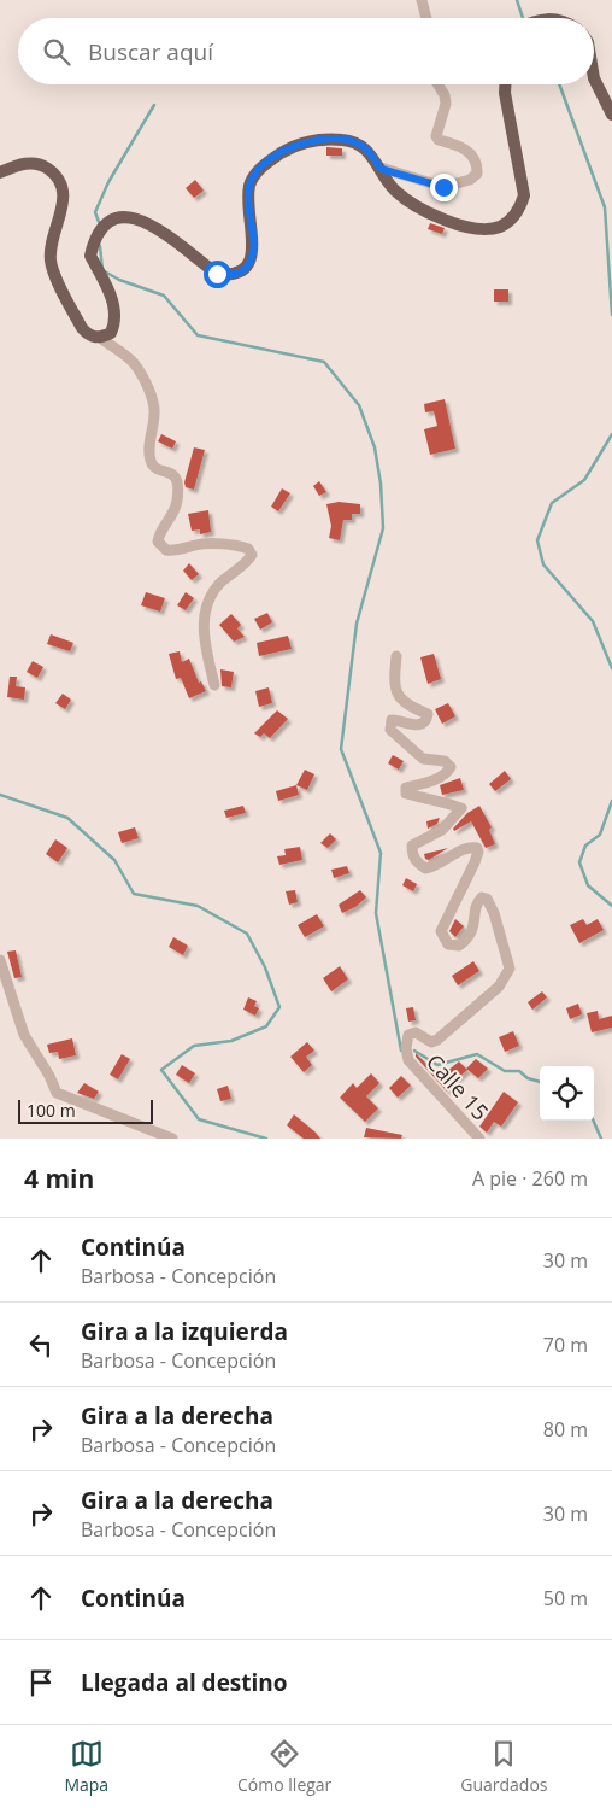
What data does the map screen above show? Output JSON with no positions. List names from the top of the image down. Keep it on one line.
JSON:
{"streets":{"street":["Calle 15"]},"scale_bar":"100 m","page":{"search":"Buscar aquí","scale":"100 m","heading":["4 min","A pie · 260 m"],"list":[["Continúa","Barbosa - Concepción","30 m"],["Gira a la izquierda","Barbosa - Concepción","70 m"],["Gira a la derecha","Barbosa - Concepción","80 m"],["Gira a la derecha","Barbosa - Concepción","30 m"],["Continúa","50 m"],"Llegada al destino"],"nav":["Mapa","Cómo llegar","Guardados"]}}
